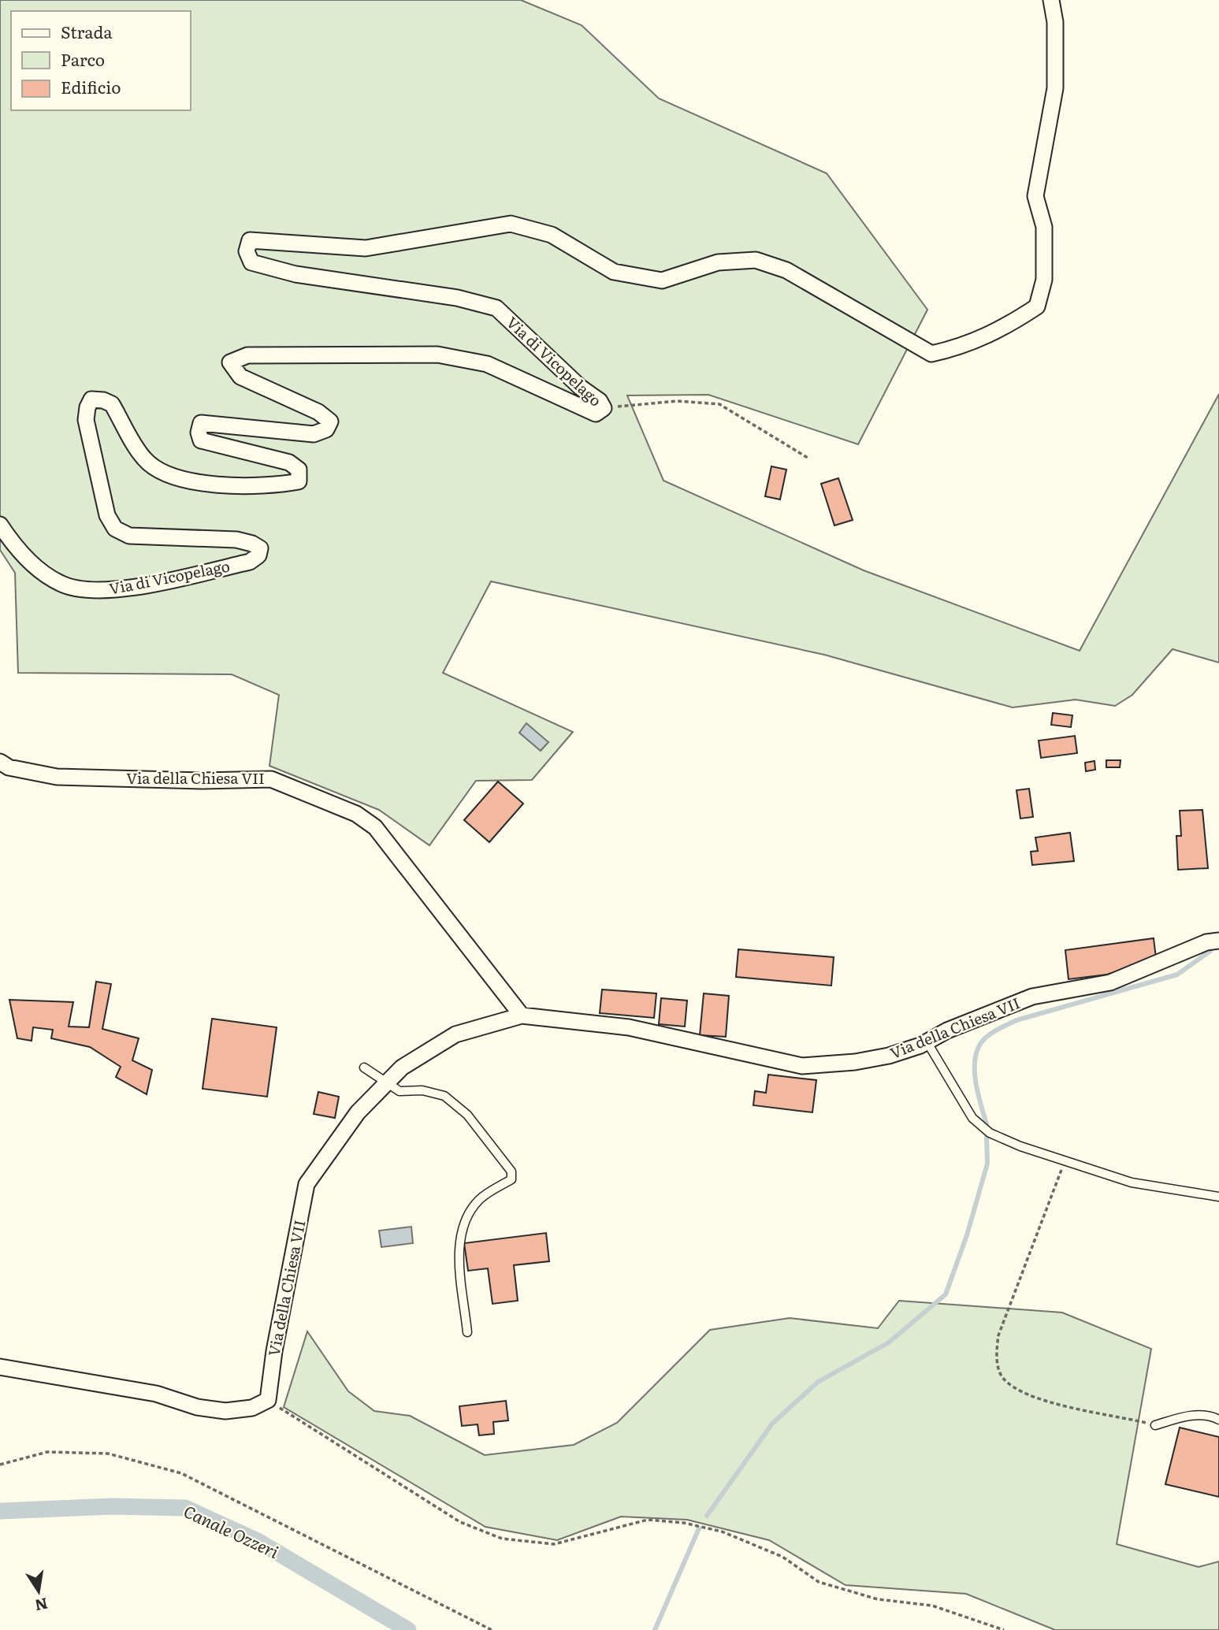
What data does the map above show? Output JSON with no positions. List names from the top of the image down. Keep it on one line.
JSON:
{"streets":{"street":["Via di Vicopelago","Via della Chiesa VII"]},"water":["Canale Ozzeri"],"legend":["Strada","Parco","Edificio"],"north":"bottom"}
